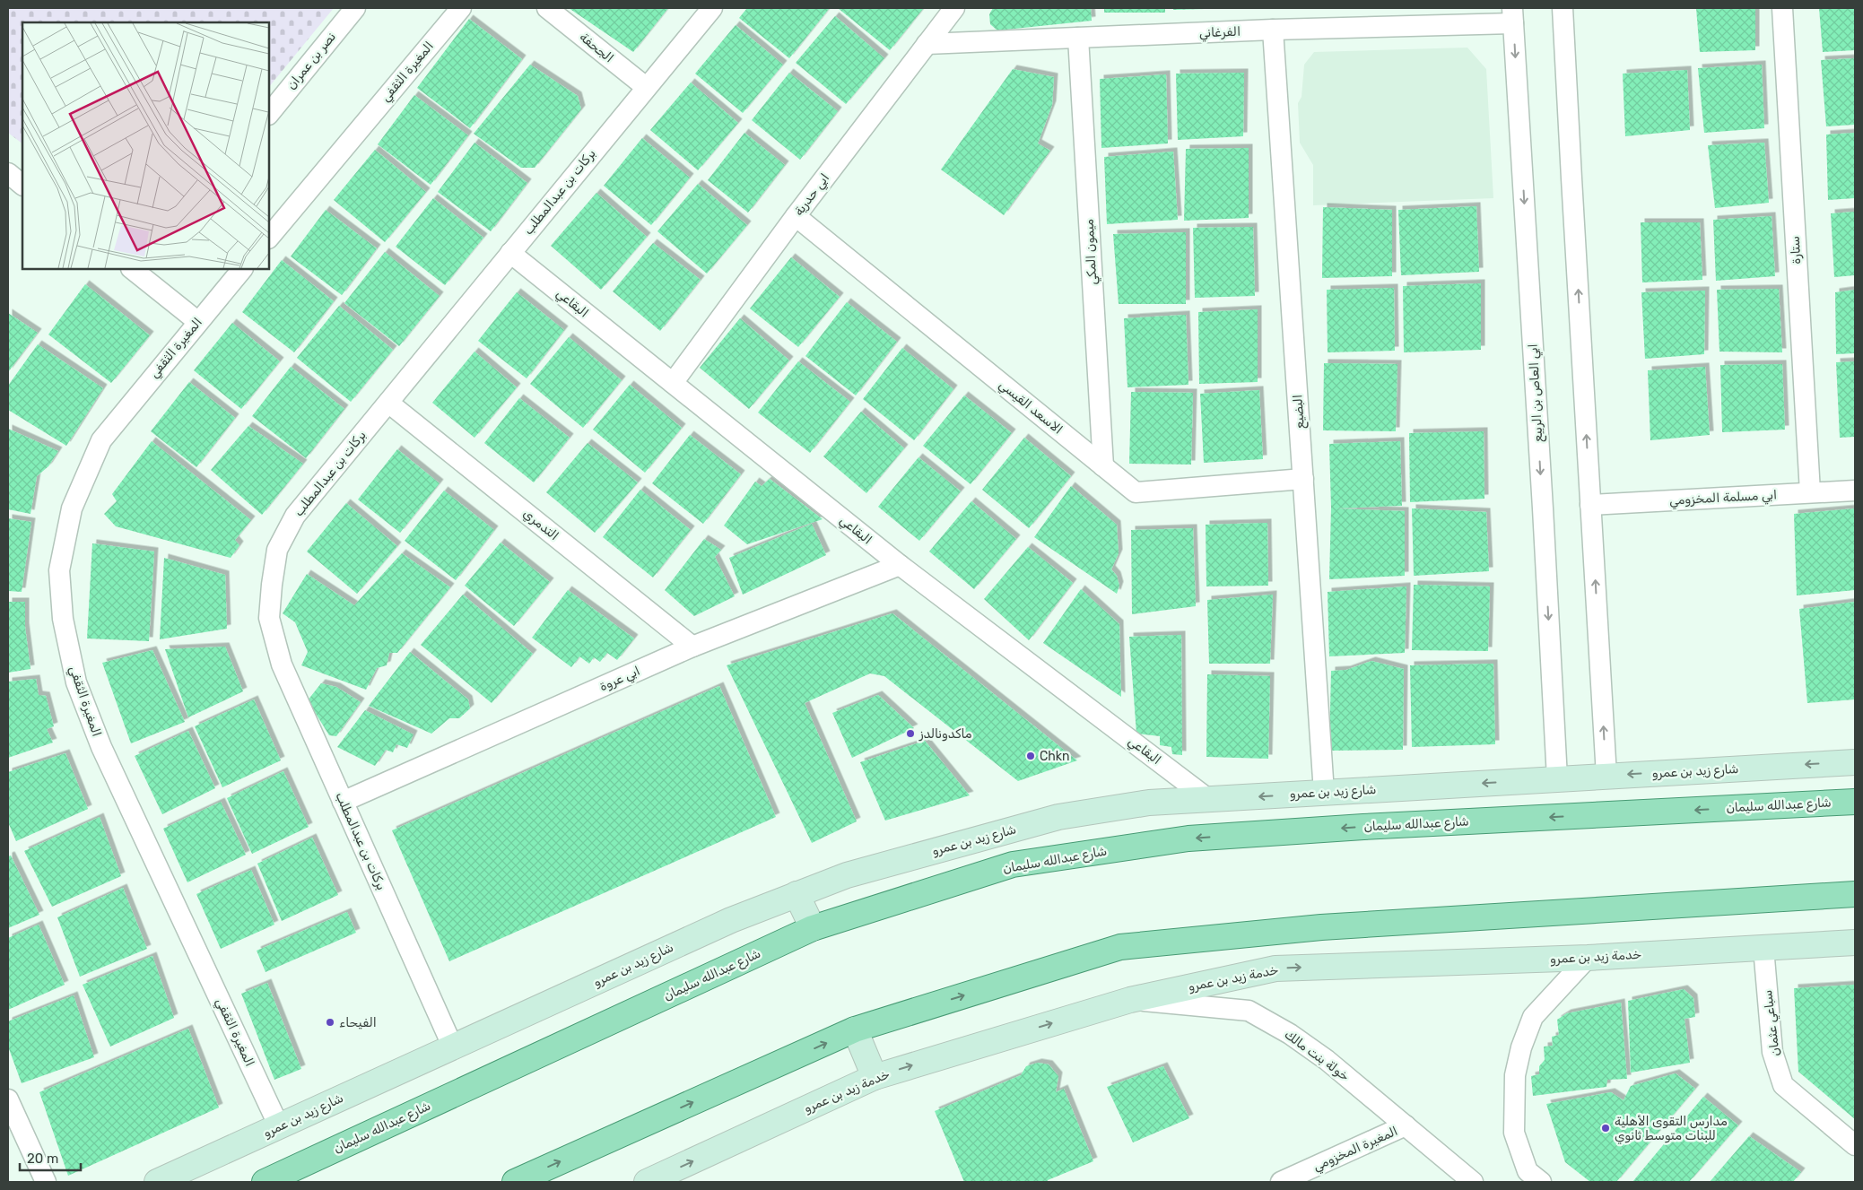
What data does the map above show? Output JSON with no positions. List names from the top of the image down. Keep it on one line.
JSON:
{"streets":{"main road":["شارع زيد بن عمرو","شارع عبدالله سليمان","خدمة زيد بن عمرو"],"street":["الفرغاني","الجحفة","نصر بن عمران","المغيرة الثقفي","بركات بن عبدالمطلب","ابي حدرية","ستارة","ميمون المكي","البقاعي","ابي العاص بن الربيع","الاسعد القيسي","البضيع","ابي مسلمة المخزومي","التدمري","ابي عروة","سباعي عثمان","خولة بنت مالك","المغيرة المخزومي"]},"crossings":[["الفرغاني","ابي حدرية"],["الفرغاني","ميمون المكي"],["الفرغاني","ابي العاص بن الربيع"],["الفرغاني","البضيع"],["الجحفة","بركات بن عبدالمطلب"],["المغيرة الثقفي","شارع زيد بن عمرو"],["بركات بن عبدالمطلب","البقاعي"],["بركات بن عبدالمطلب","التدمري"],["بركات بن عبدالمطلب","ابي عروة"],["بركات بن عبدالمطلب","شارع زيد بن عمرو"],["ابي حدرية","البقاعي"],["ابي حدرية","الاسعد القيسي"],["ستارة","ابي مسلمة المخزومي"],["ميمون المكي","الاسعد القيسي"],["البقاعي","ابي عروة"],["البقاعي","شارع زيد بن عمرو"],["ابي العاص بن الربيع","شارع زيد بن عمرو"],["الاسعد القيسي","البضيع"],["البضيع","شارع زيد بن عمرو"],["التدمري","ابي عروة"],["خدمة زيد بن عمرو","سباعي عثمان"],["خدمة زيد بن عمرو","خولة بنت مالك"],["خولة بنت مالك","المغيرة المخزومي"]],"places":["ماكدونالدز","Chkn","الفيحاء","مدارس التقوى الأهلية للبنات متوسط ثانوي"],"scale_bar":"20 m"}
